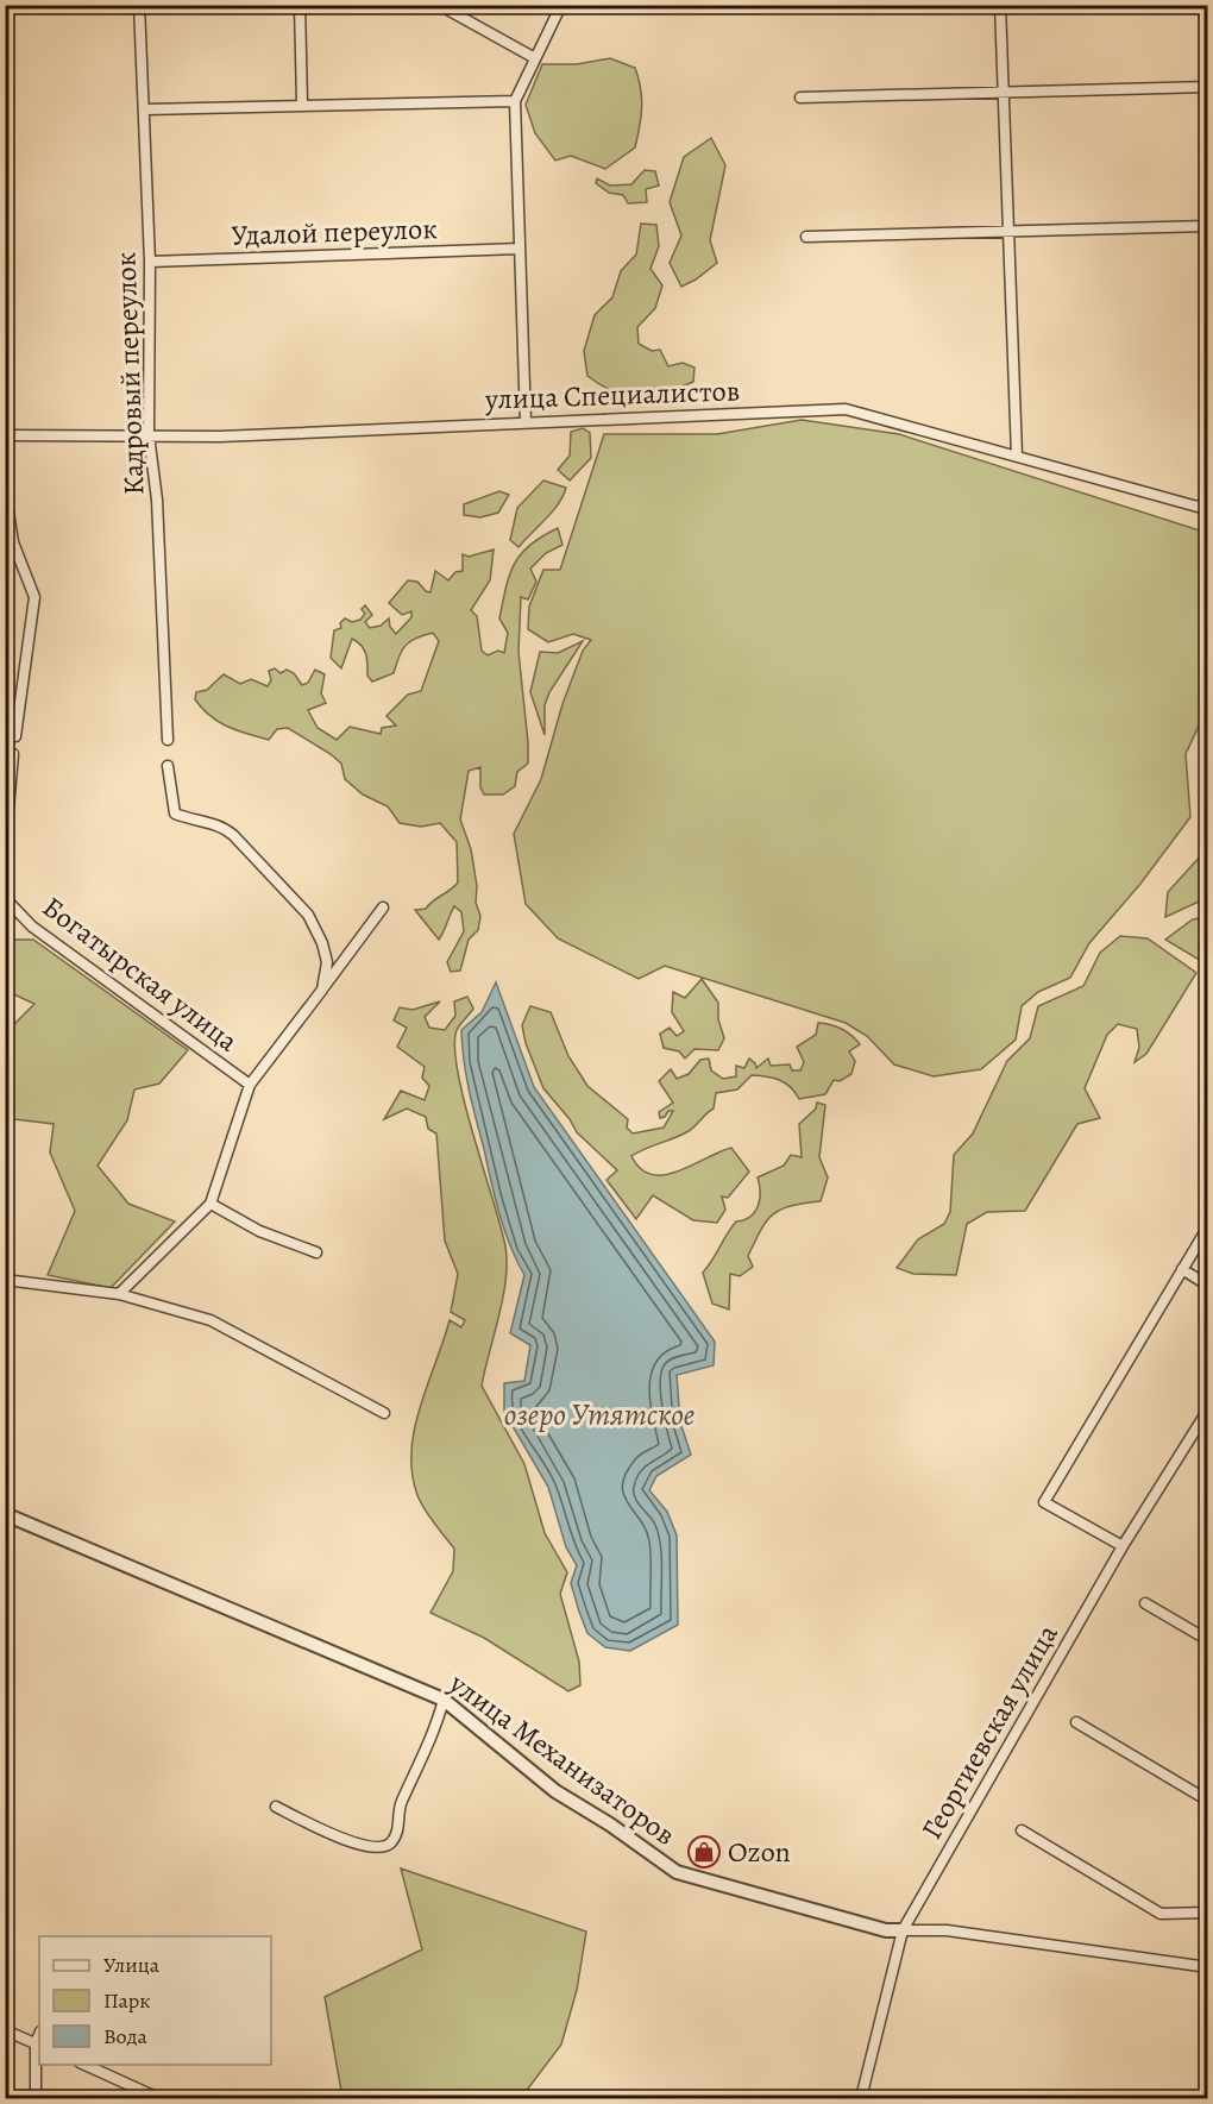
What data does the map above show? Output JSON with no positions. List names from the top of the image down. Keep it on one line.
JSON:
{"streets":{"street":["Удалой переулок","Кадровый переулок","улица Специалистов","Богатырская улица","Георгиевская улица","улица Механизаторов"]},"crossings":[["Удалой переулок","Кадровый переулок"],["Кадровый переулок","улица Специалистов"],["Георгиевская улица","улица Механизаторов"]],"water":["озеро Утятское"],"places":{"shop":["Ozon"]},"legend":["Улица","Парк","Вода"]}
